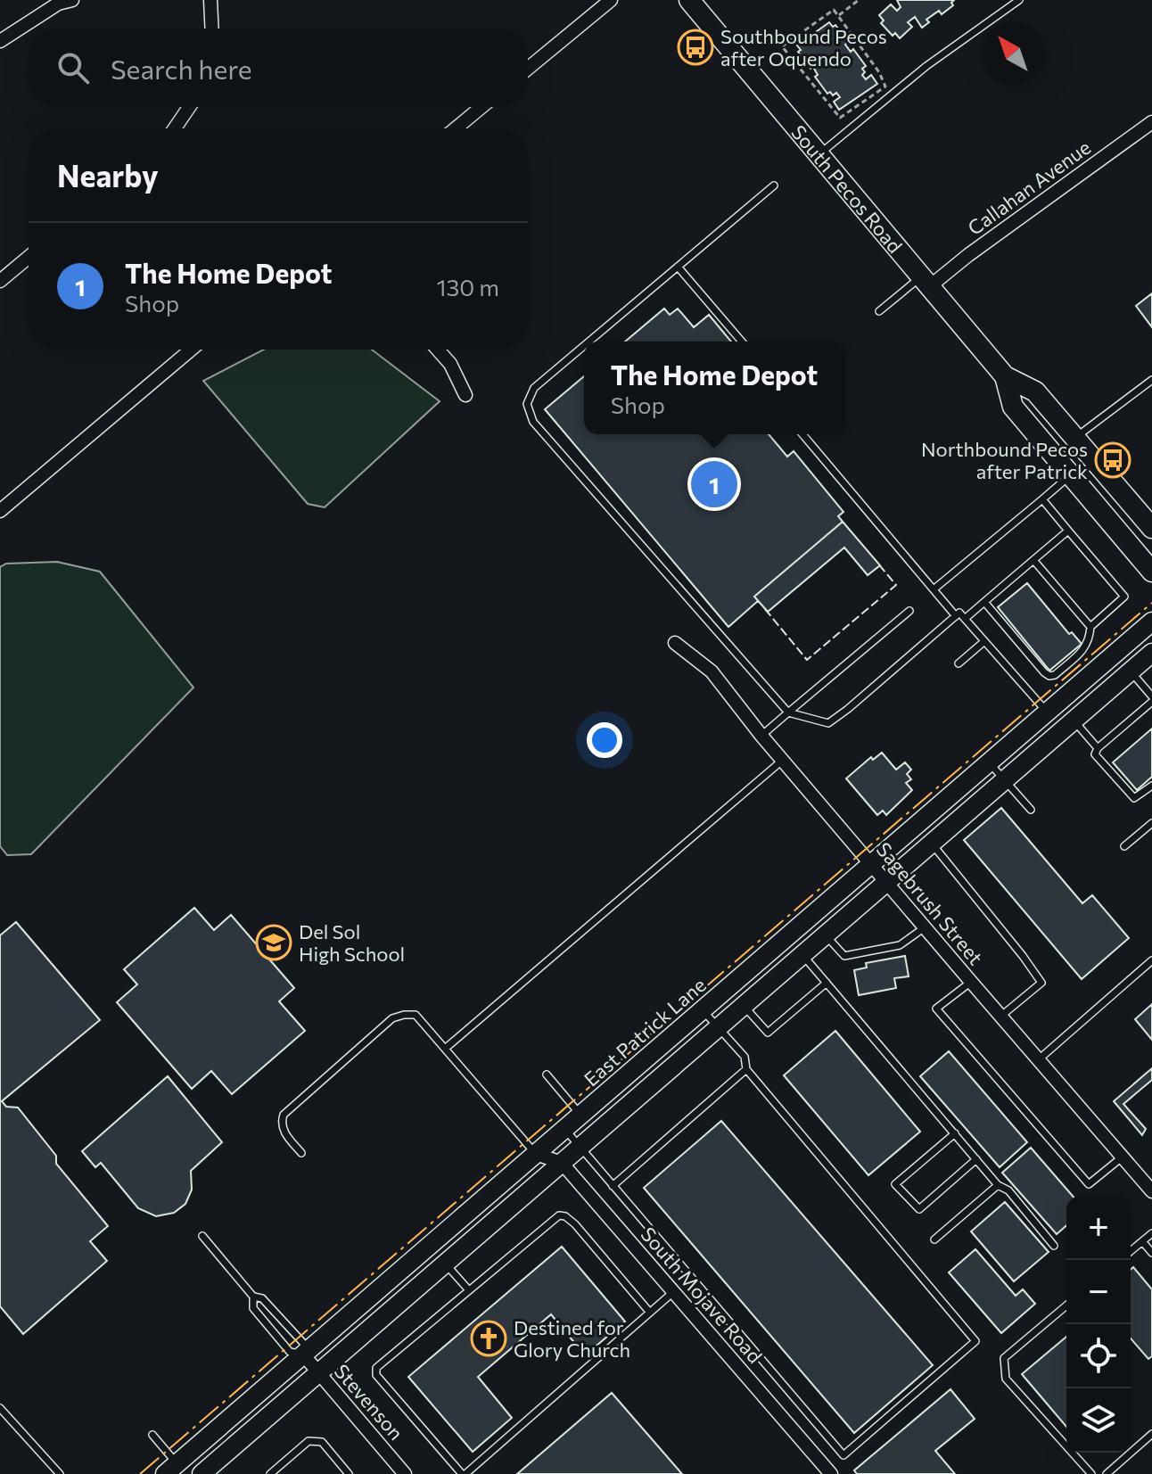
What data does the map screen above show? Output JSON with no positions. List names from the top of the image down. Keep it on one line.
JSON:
{"streets":{"main road":["South Pecos Road","East Patrick Lane"],"street":["Callahan Avenue","Sagebrush Street","South Mojave Road","Stevenson"]},"crossings":[["Callahan Avenue","South Pecos Road"],["Sagebrush Street","East Patrick Lane"],["East Patrick Lane","South Mojave Road"],["East Patrick Lane","Stevenson"]],"places":{"bus stop":["Southbound Pecos after Oquendo","Northbound Pecos after Patrick"],"school or university":["Del Sol High School"],"church":["Destined for Glory Church"]},"north":"top left","page":{"search":"Search here","heading":"Nearby","list":[{"mark":"1","name":"The Home Depot","note":"Shop","value":"130 m"}],"popup":["The Home Depot","Shop"],"pins":"1","map_buttons":["+","−"]}}
